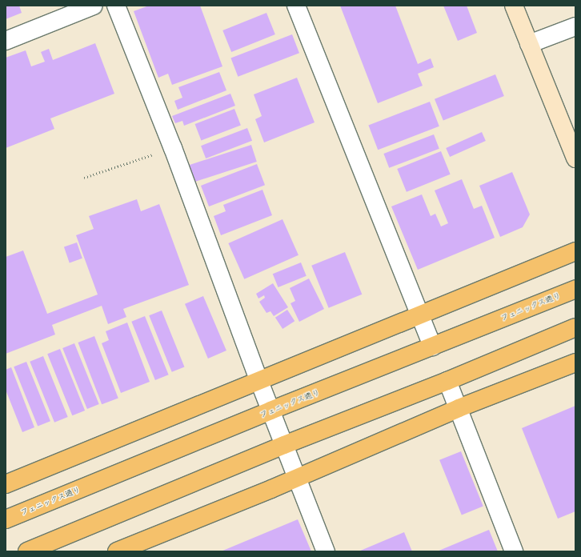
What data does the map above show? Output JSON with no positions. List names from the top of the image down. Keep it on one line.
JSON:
{"streets":{"highway":["フェニックス通り"]}}
